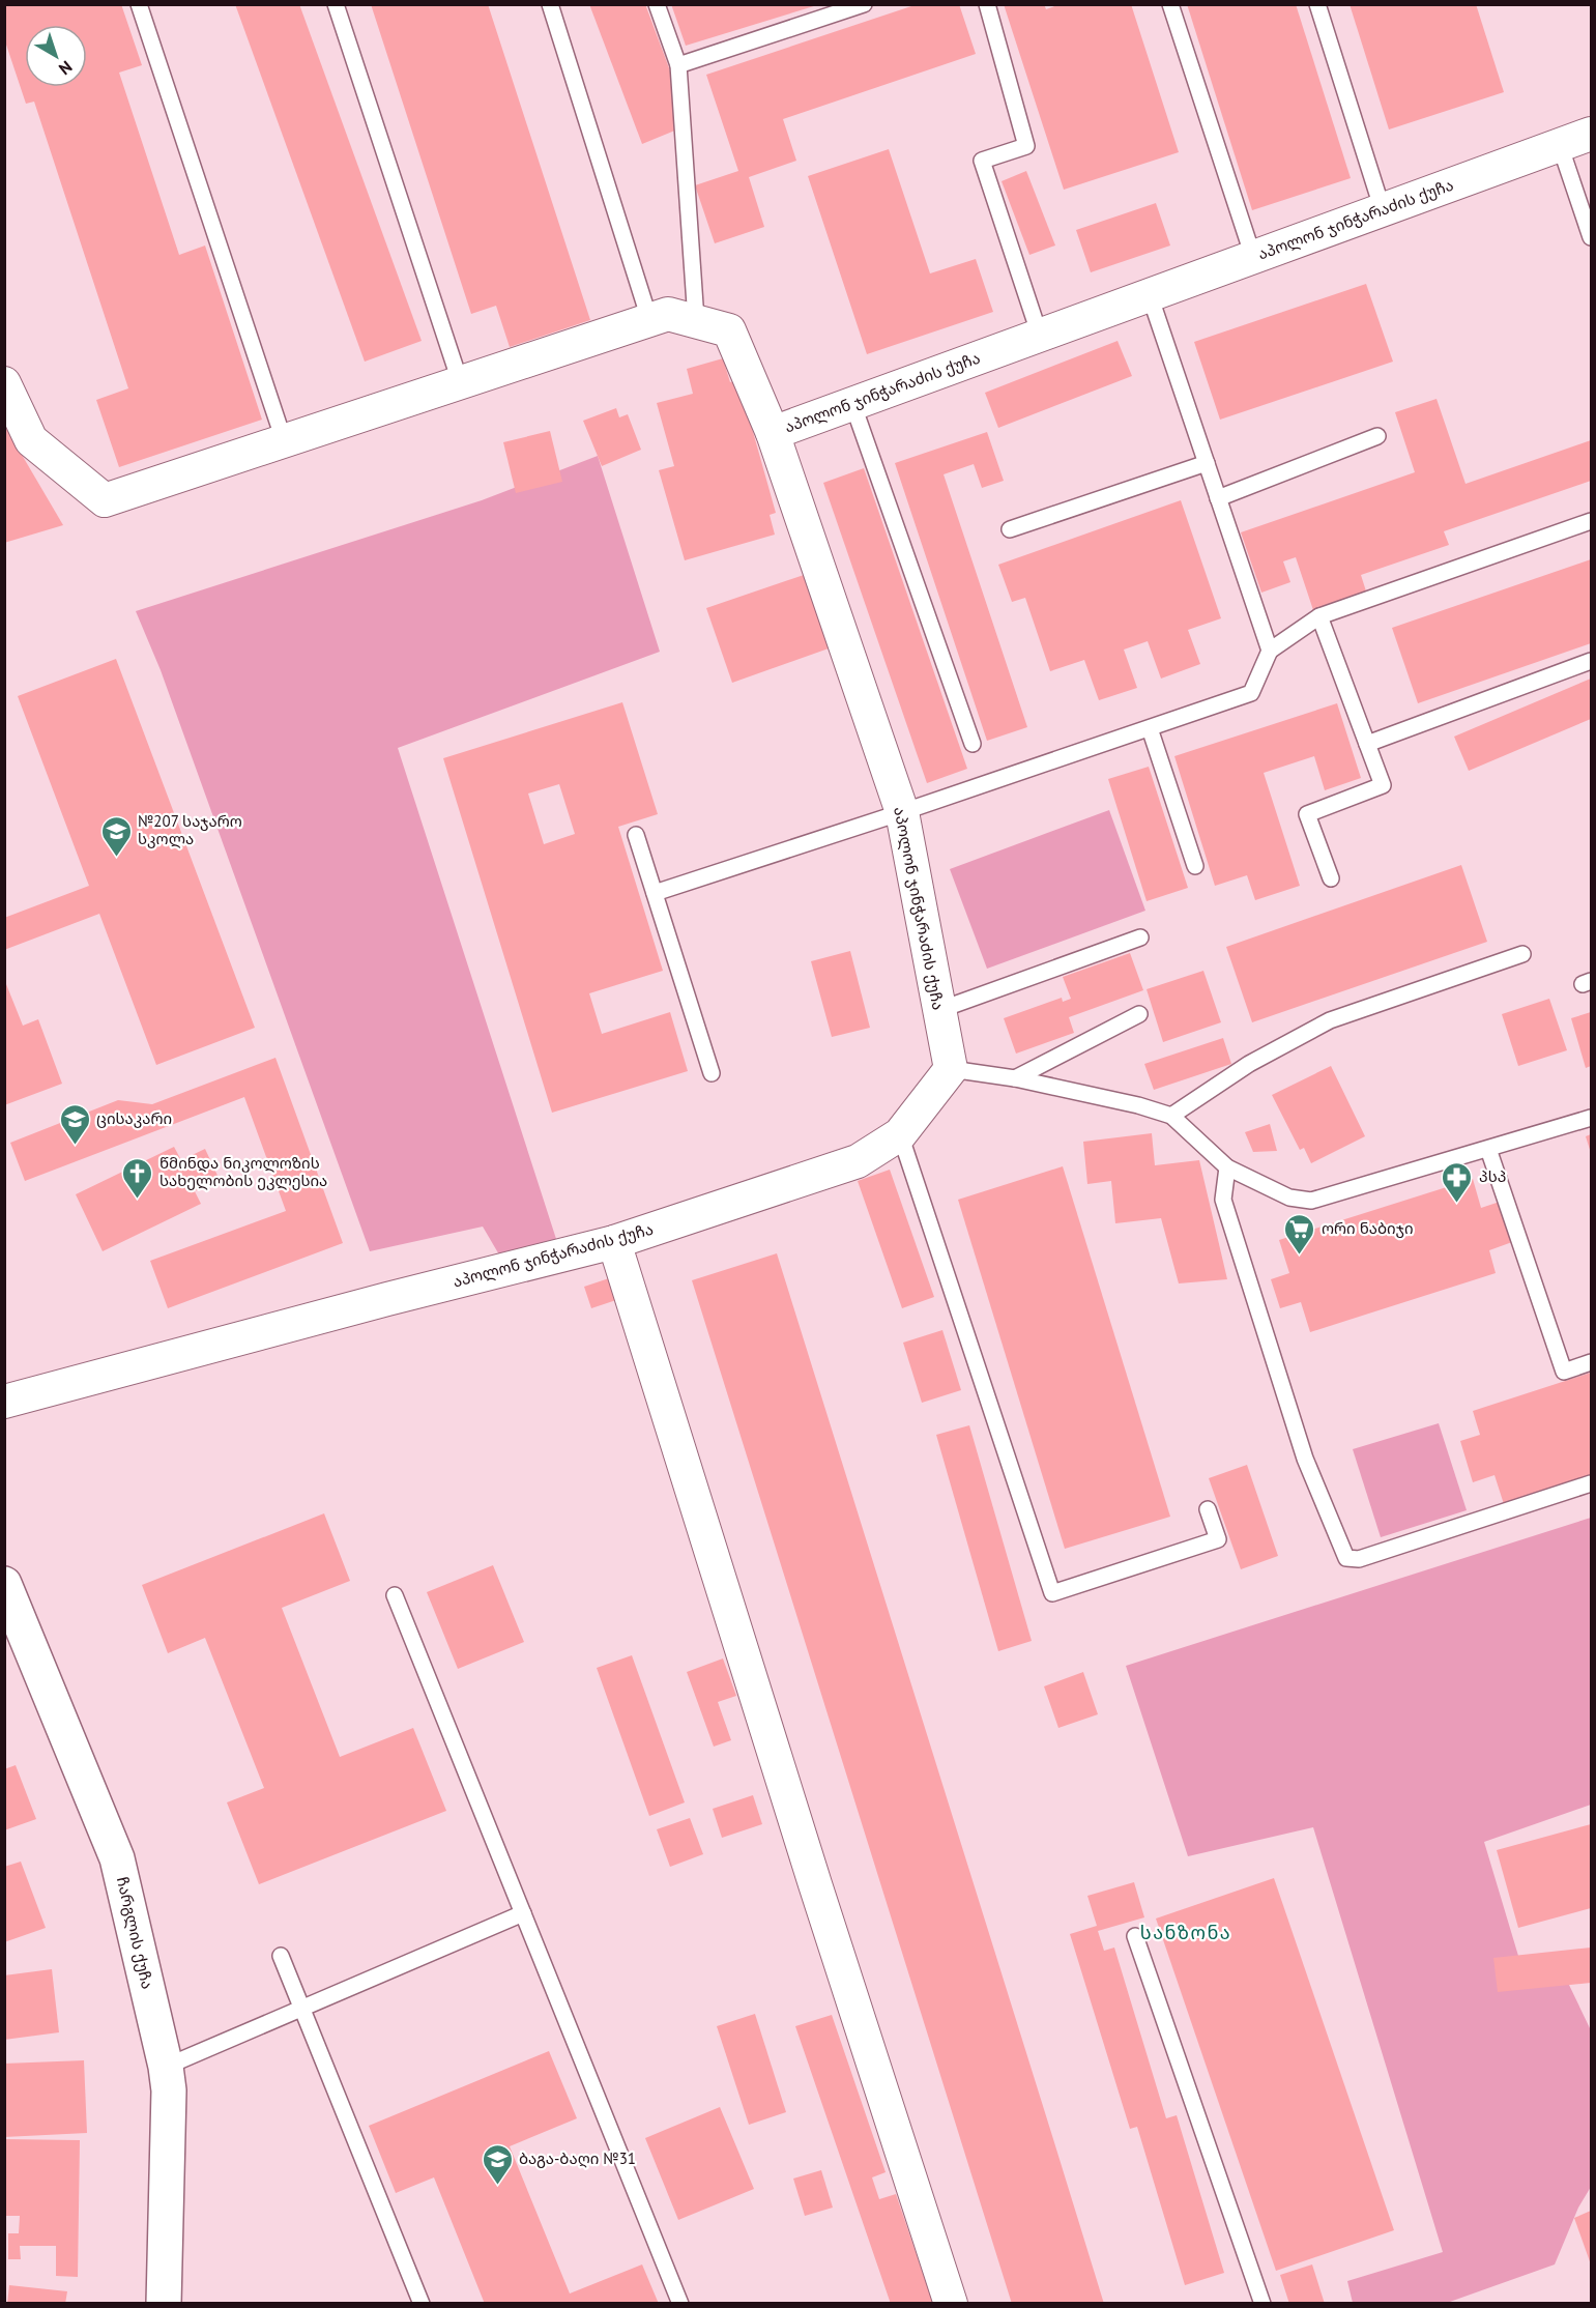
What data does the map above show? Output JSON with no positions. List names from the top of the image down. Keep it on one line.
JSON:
{"streets":{"street":["აპოლონ ჯინჭარაძის ქუჩა","ჩარგლის ქუჩა"]},"districts":["სანზონა"],"places":{"school or university":["№207 საჯარო სკოლა","ცისაკარი","ბაგა-ბაღი №31"],"church":["წმინდა ნიკოლოზის სახელობის ეკლესია"],"pharmacy":["პსპ"],"supermarket":["ორი ნაბიჯი"]},"north":"bottom right"}
